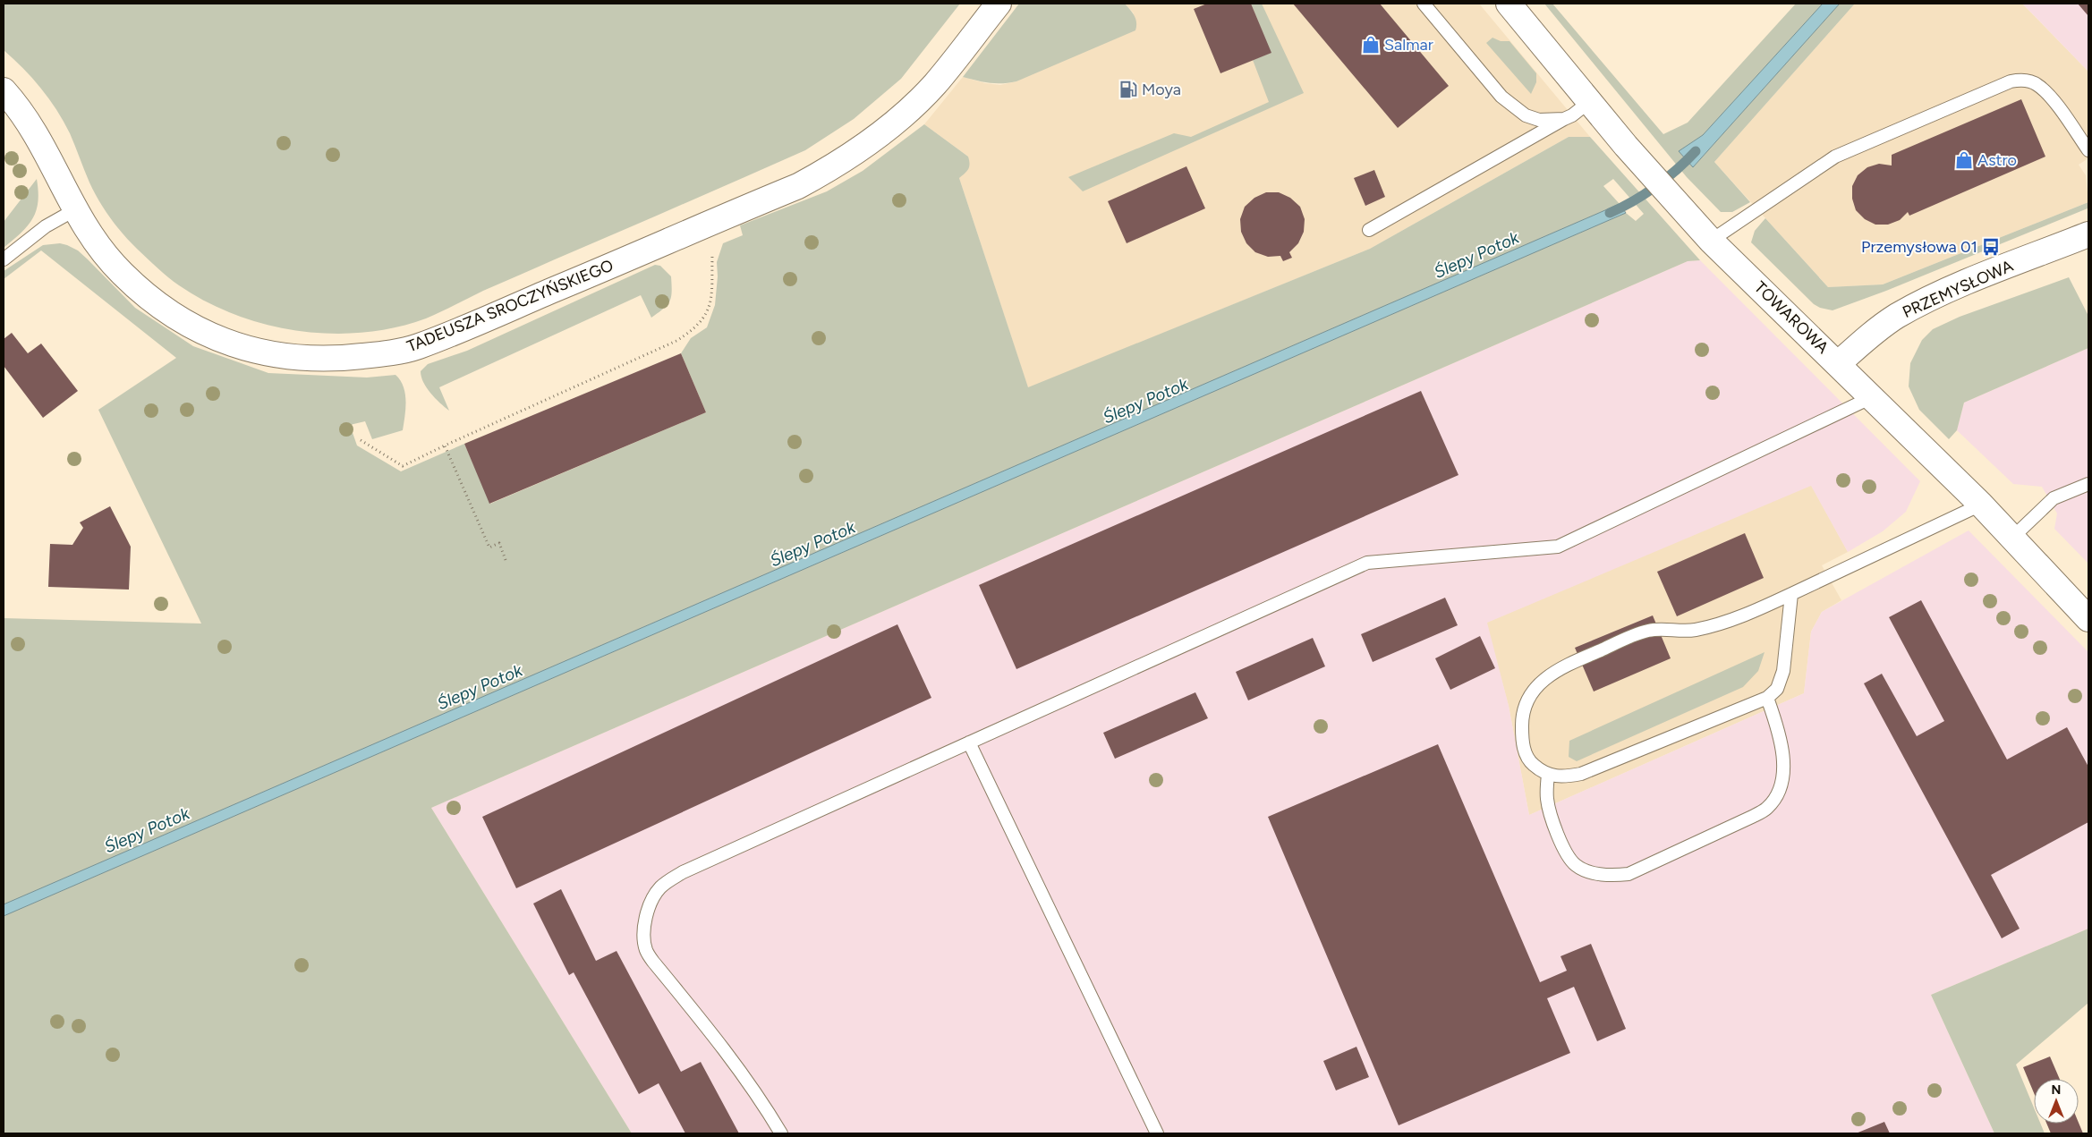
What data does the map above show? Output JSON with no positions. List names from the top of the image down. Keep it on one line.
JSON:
{"streets":{"street":["PRZEMYSŁOWA","TADEUSZA SROCZYŃSKIEGO","TOWAROWA"]},"crossings":[["PRZEMYSŁOWA","TOWAROWA"]],"water":["Ślepy Potok"],"places":{"shop":["Salmar","Astro"],"fuel station":["Moya"],"bus stop":["Przemysłowa 01"]},"north":"top"}
